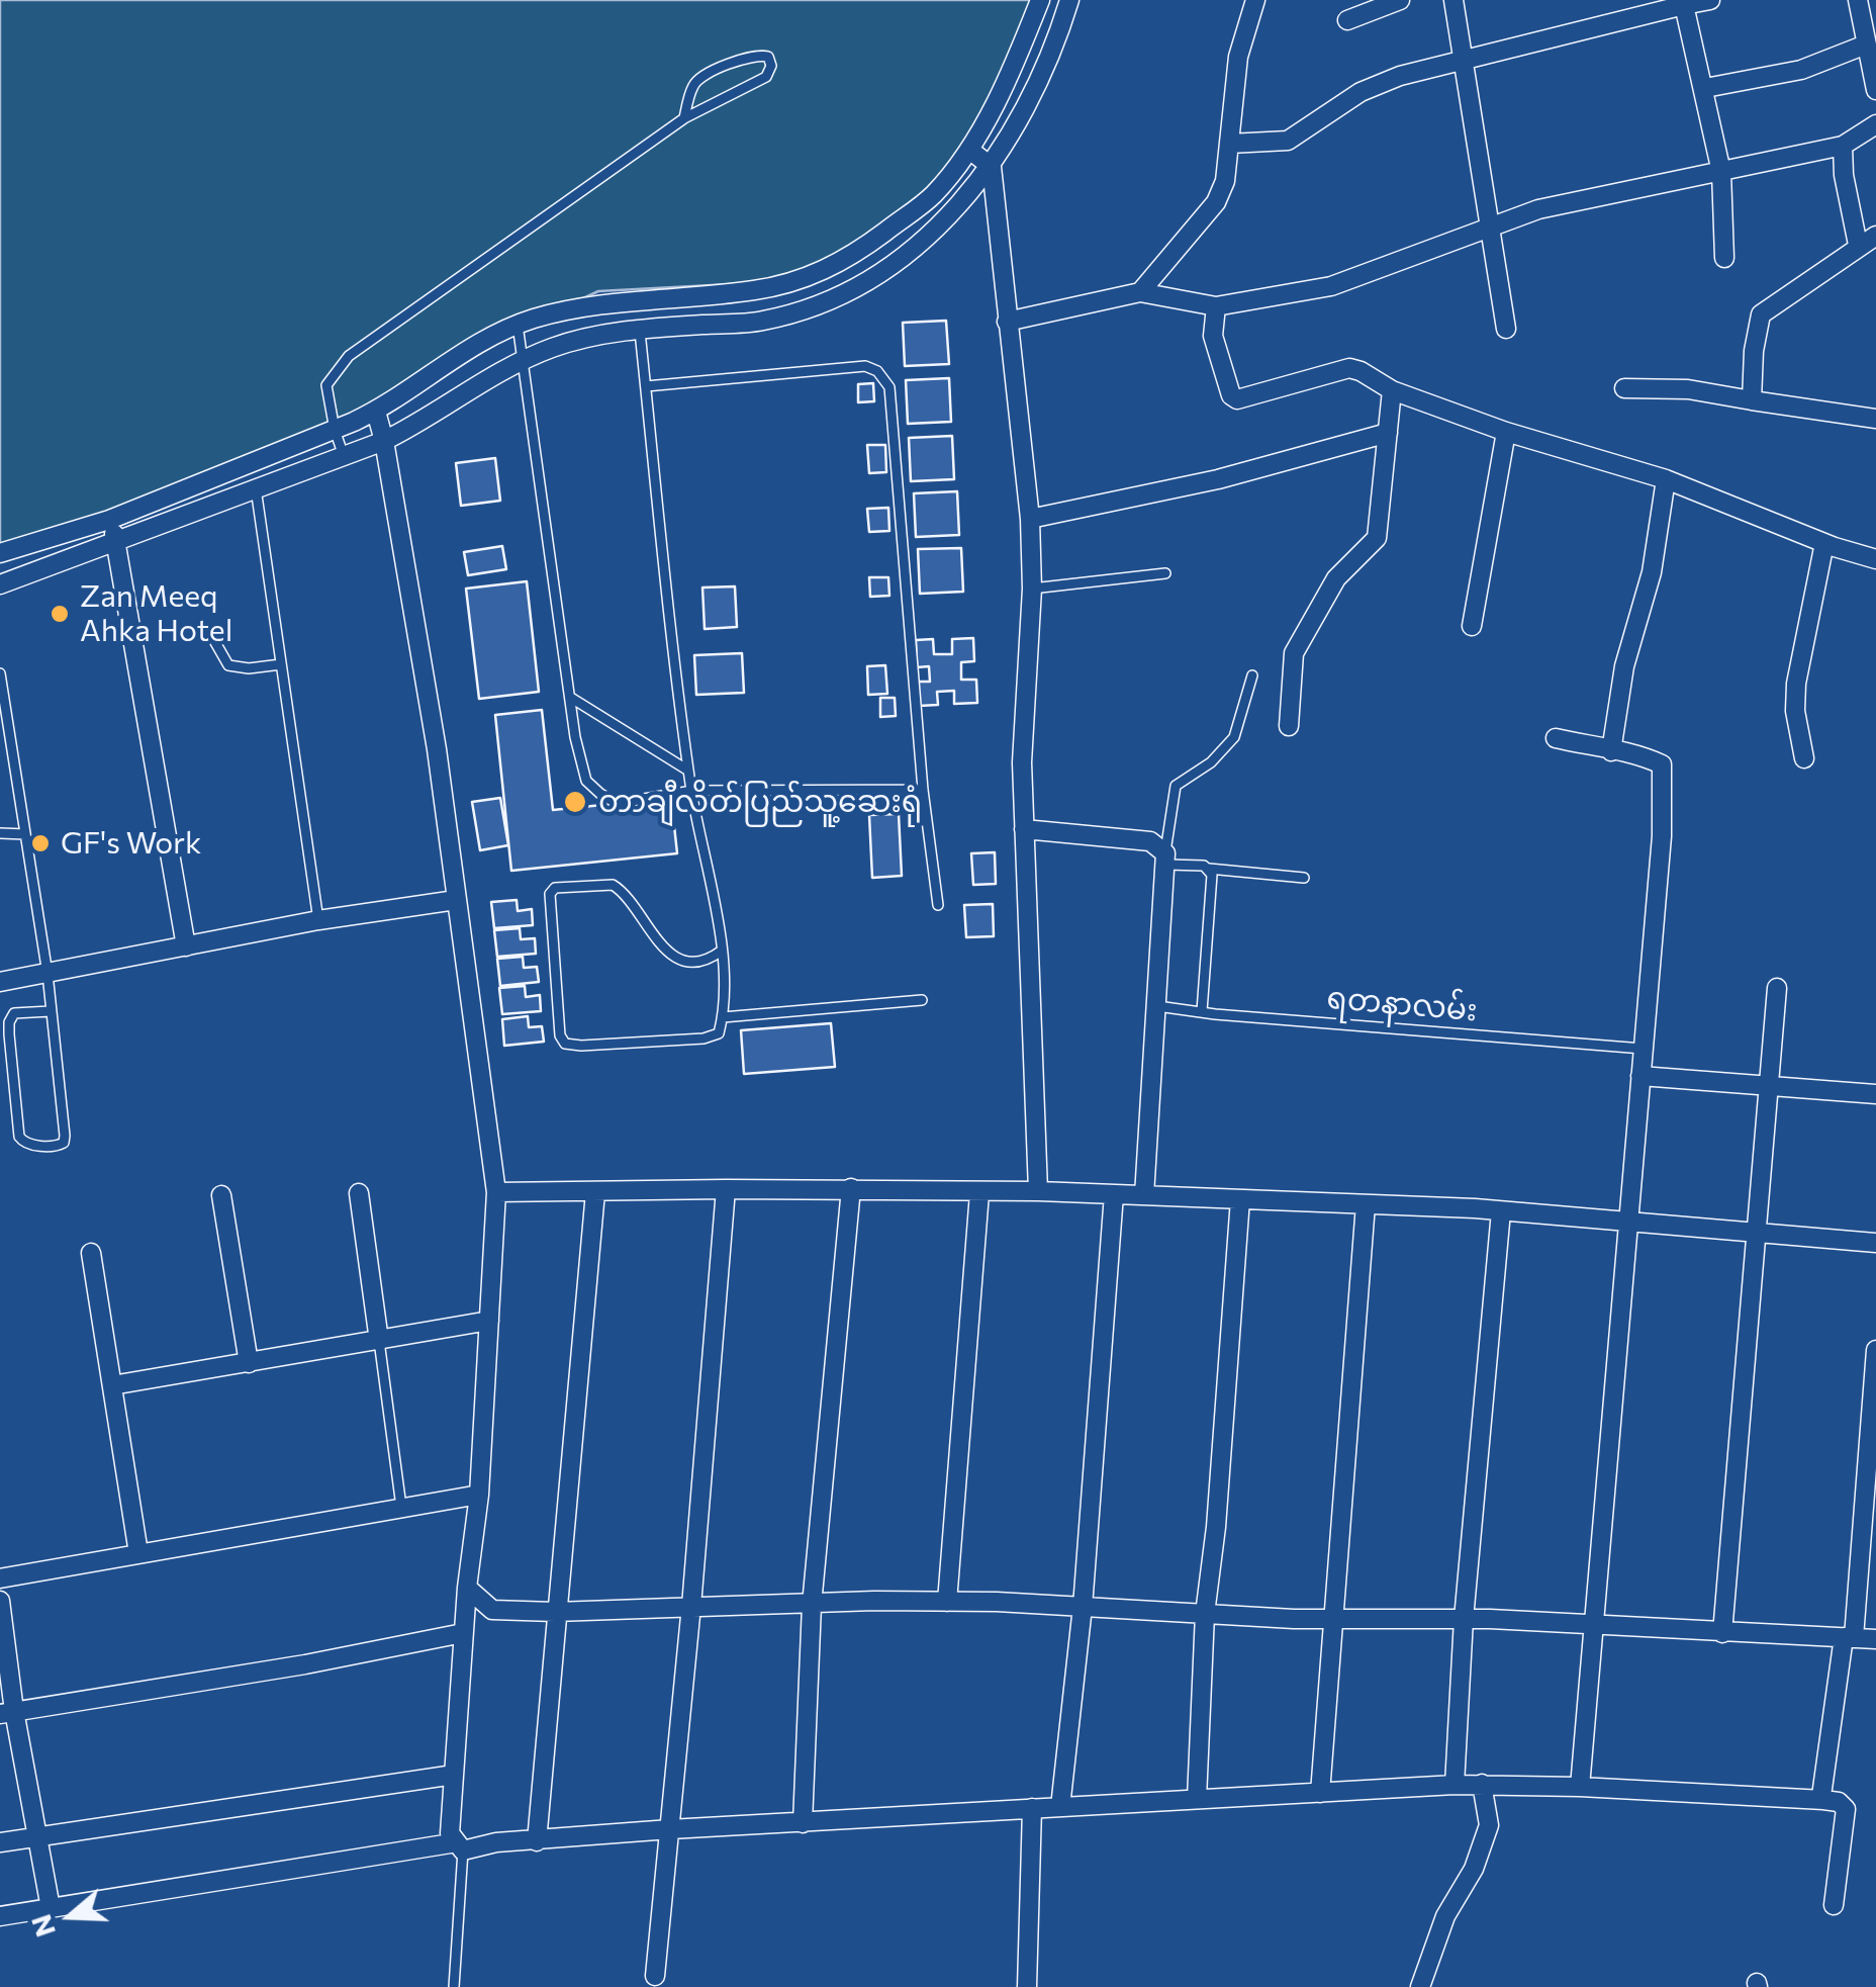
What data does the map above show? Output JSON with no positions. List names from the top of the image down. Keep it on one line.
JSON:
{"streets":{"lane":["ရတနာလမ်း"]},"places":["Zan Meeq Ahka Hotel","တာချီလိတ်ပြည်သူ့ဆေးရုံ","GF's Work"],"north":"left"}
